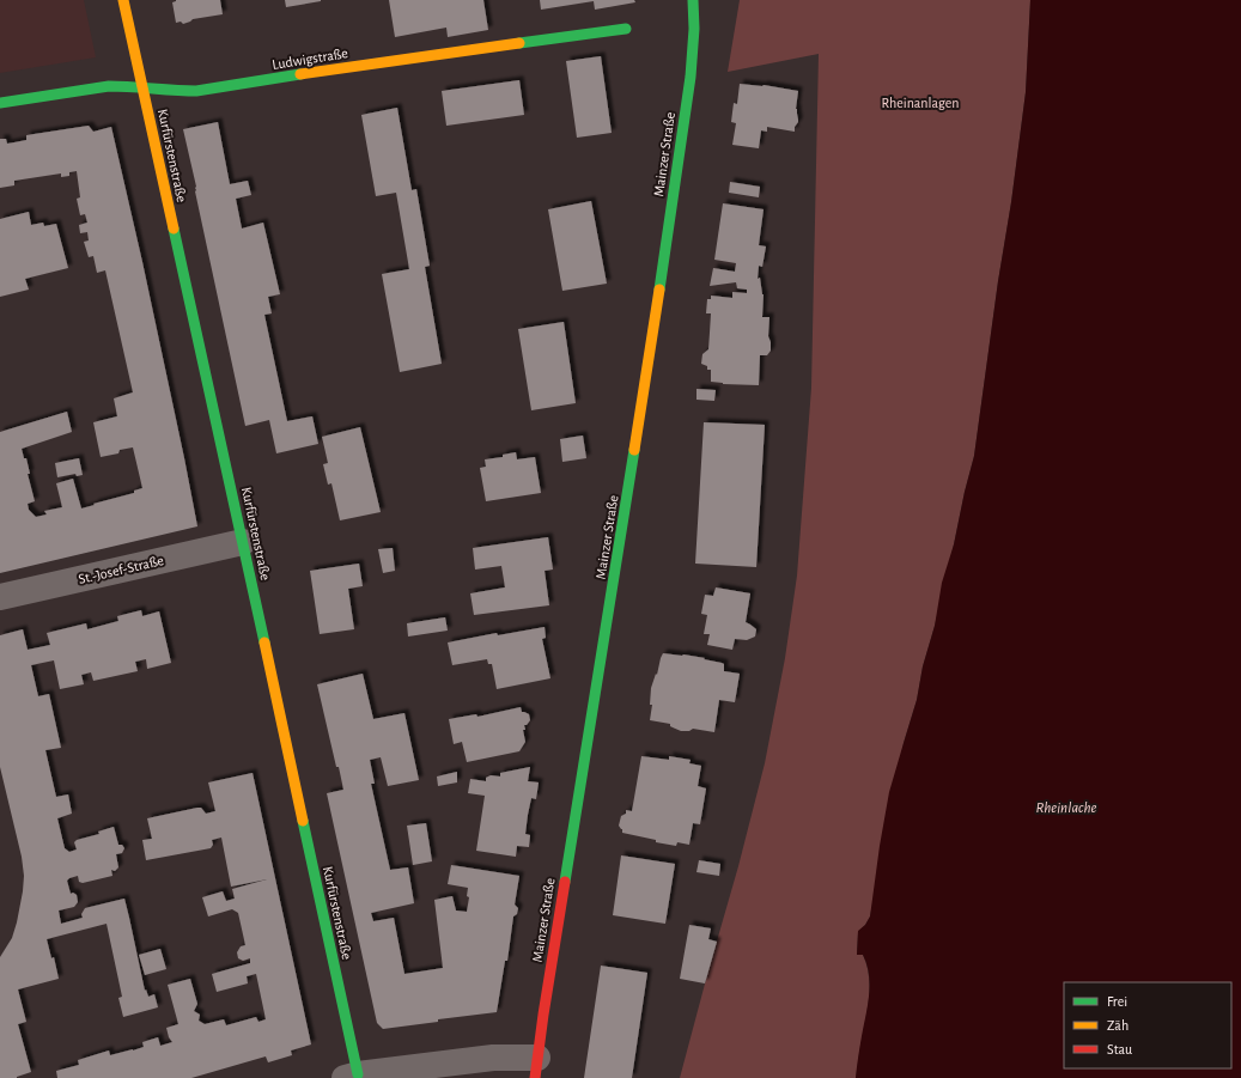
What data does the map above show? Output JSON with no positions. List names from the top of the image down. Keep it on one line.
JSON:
{"streets":{"street":["Ludwigstraße","Mainzer Straße","Kurfürstenstraße","St.-Josef-Straße"]},"crossings":[["Ludwigstraße","Kurfürstenstraße"],["Kurfürstenstraße","St.-Josef-Straße"]],"water":["Rheinlache"],"parks":["Rheinanlagen"],"legend":["Frei","Zäh","Stau"]}
